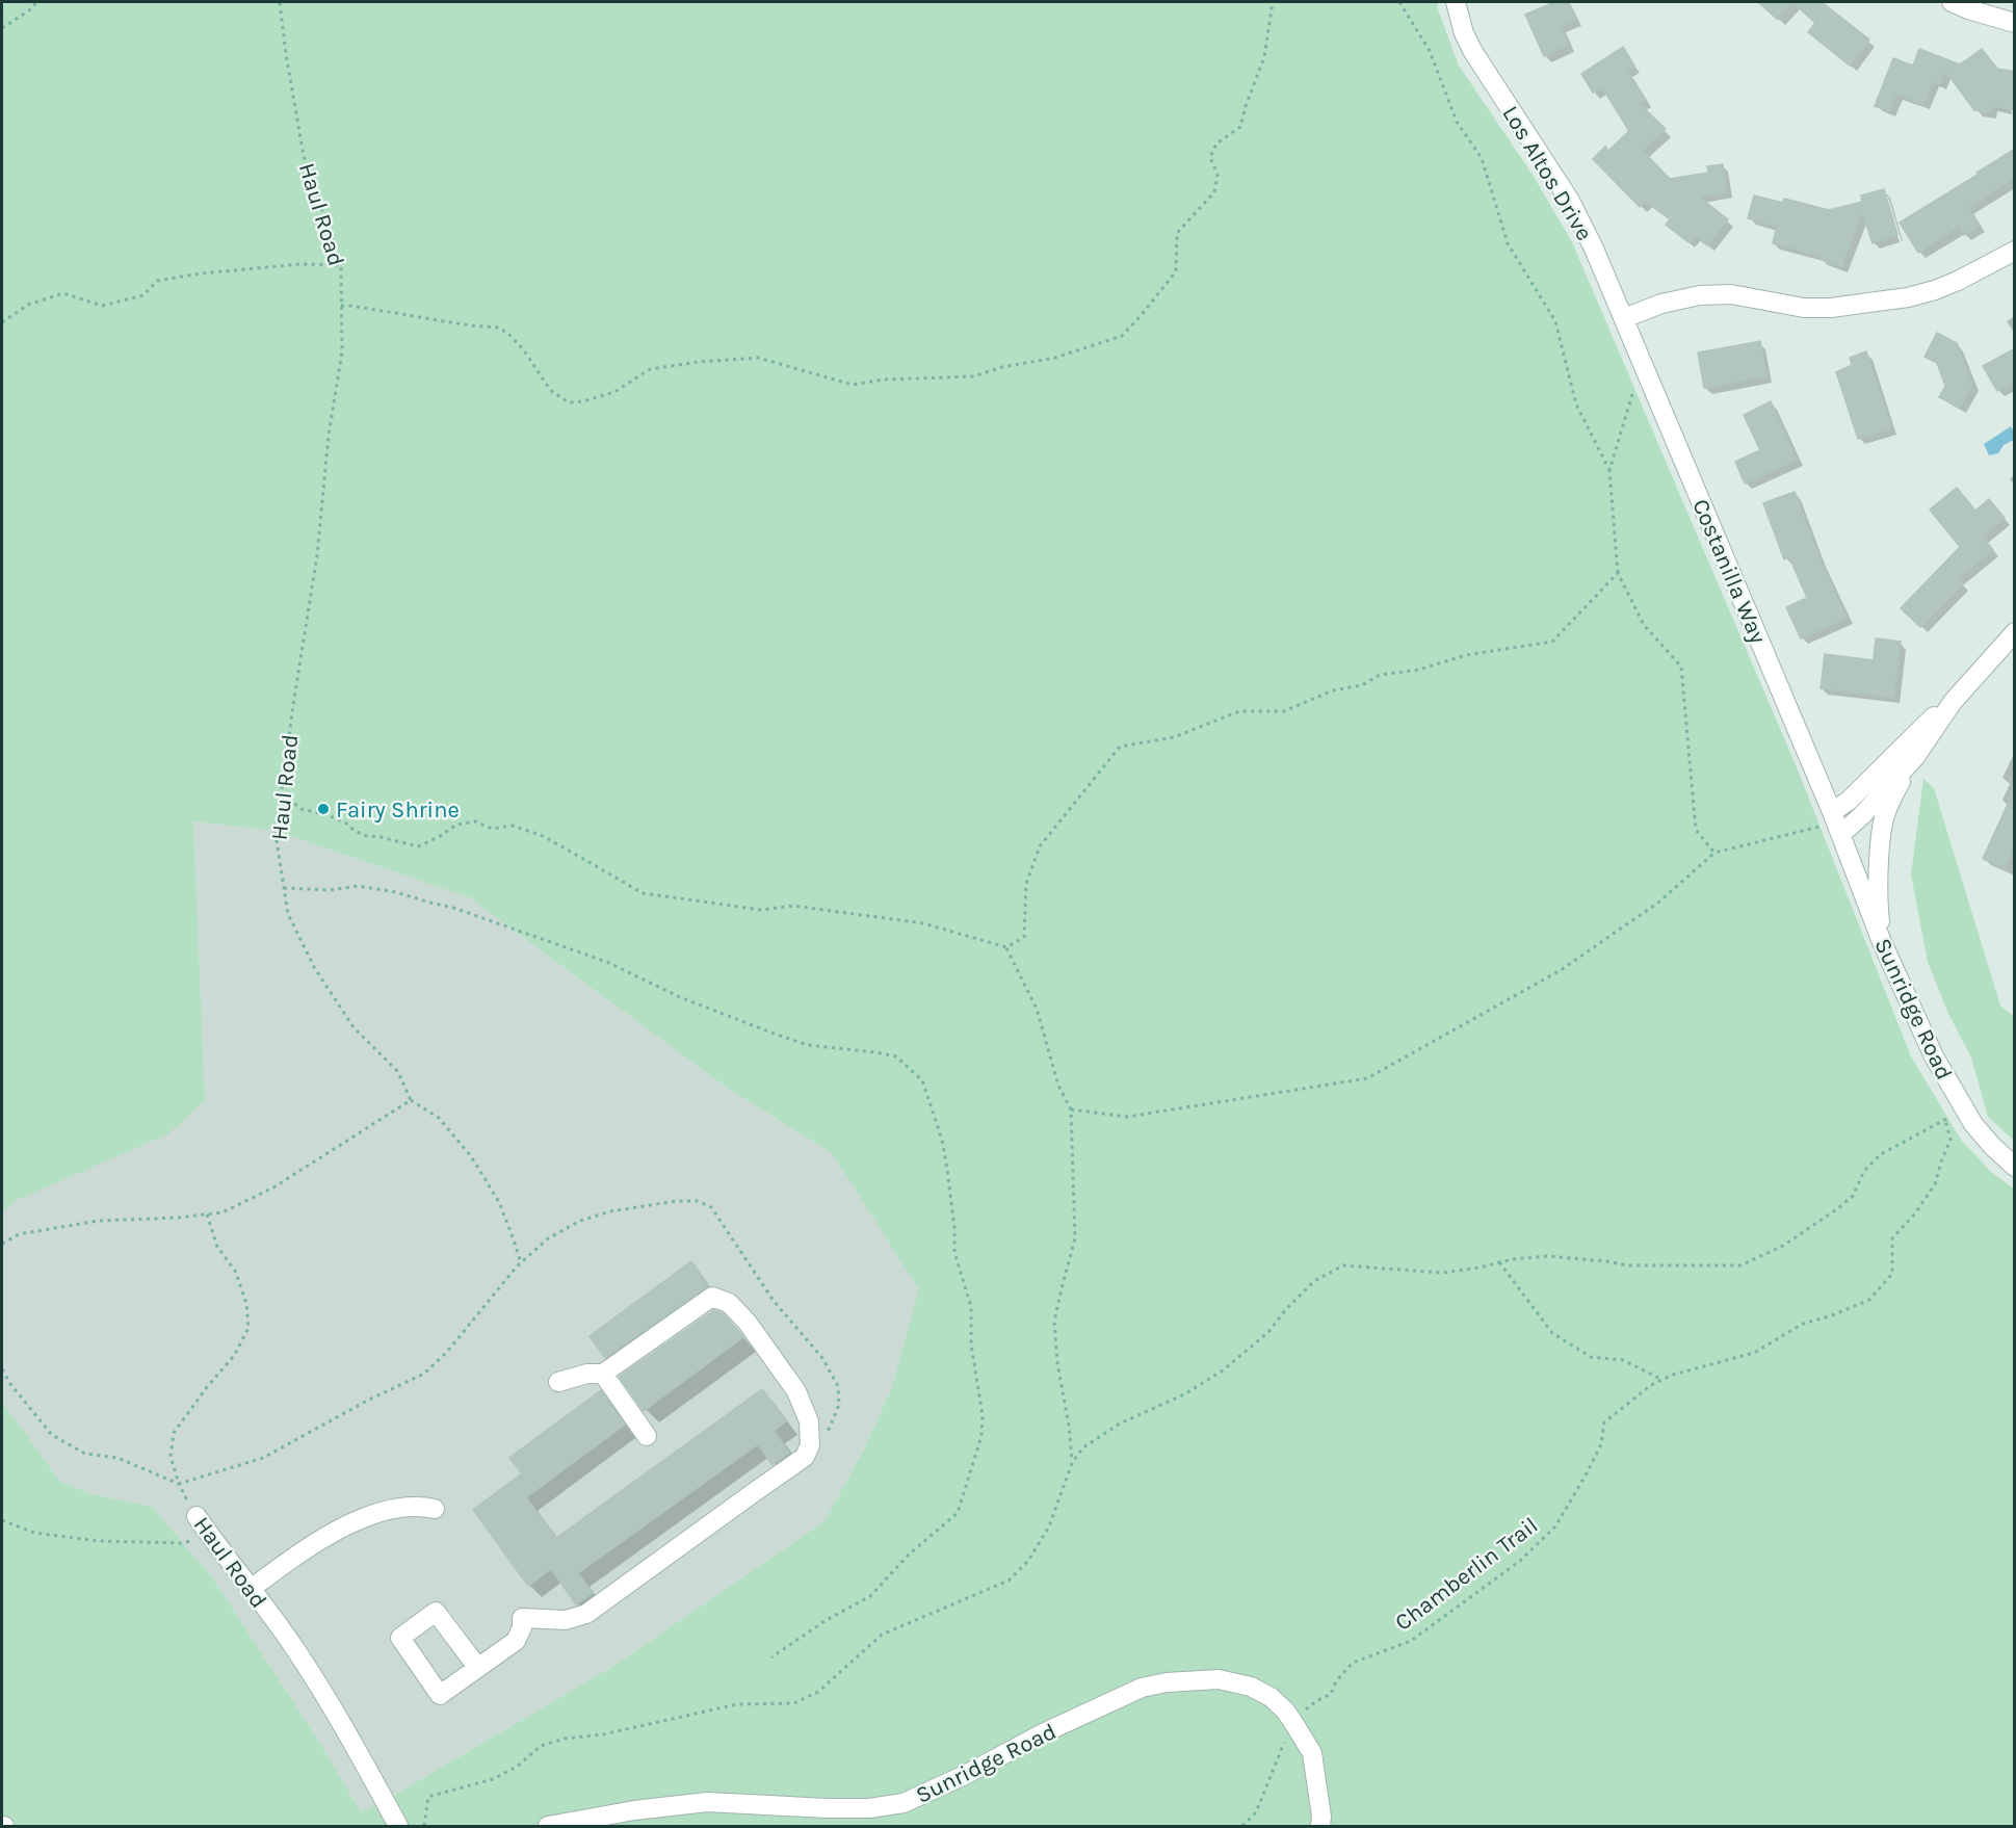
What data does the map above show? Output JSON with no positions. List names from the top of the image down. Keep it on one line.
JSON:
{"streets":{"street":["Los Altos Drive","Haul Road","Costanilla Way","Sunridge Road"],"path":["Chamberlin Trail"]},"crossings":[["Los Altos Drive","Costanilla Way"],["Costanilla Way","Sunridge Road"],["Sunridge Road","Chamberlin Trail"]],"places":["Fairy Shrine"]}
